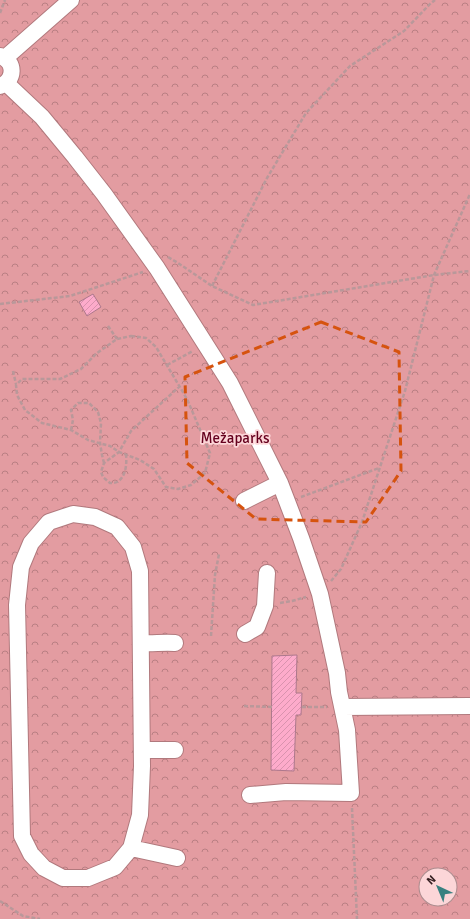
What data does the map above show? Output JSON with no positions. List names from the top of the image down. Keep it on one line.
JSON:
{"parks":["Mežaparks"],"north":"top left"}
